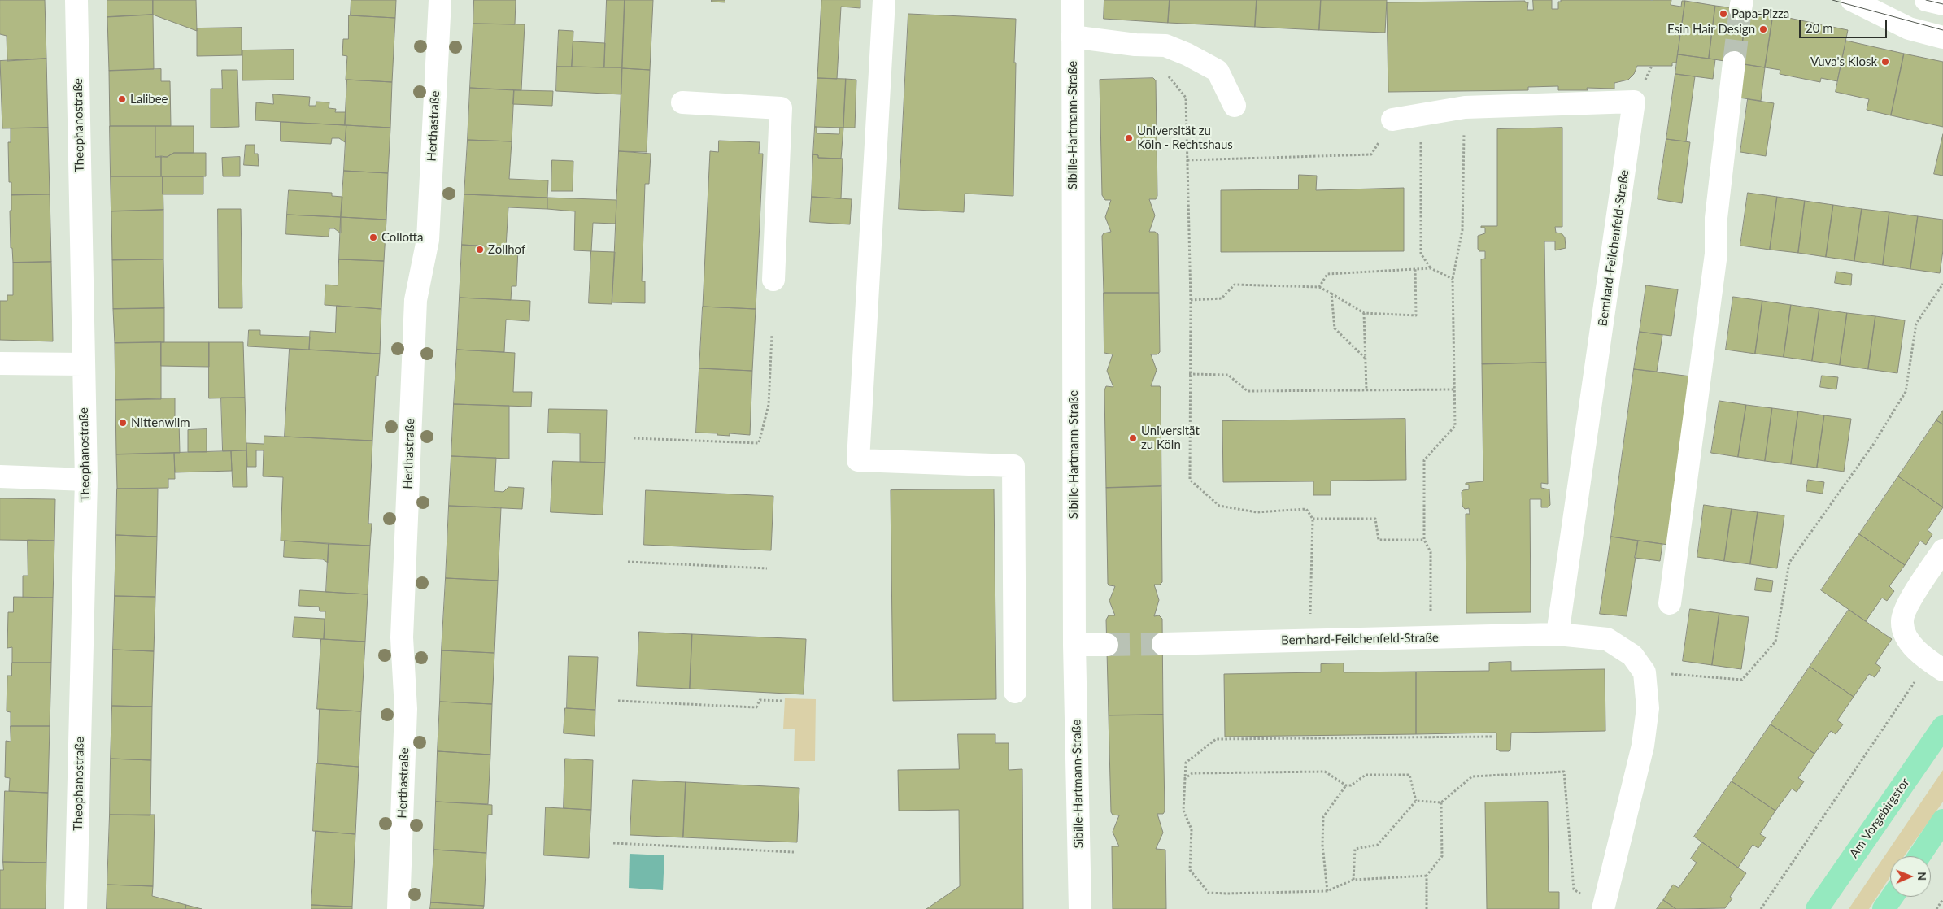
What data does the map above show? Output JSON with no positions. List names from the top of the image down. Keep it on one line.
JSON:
{"streets":{"main road":["Am Vorgebirgstor"],"street":["Theophanostraße","Sibille-Hartmann-Straße","Herthastraße","Bernhard-Feilchenfeld-Straße"]},"places":["Papa-Pizza","Esin Hair Design","Vuva's Kiosk","Lalibee","Universität zu Köln - Rechtshaus","Collotta","Zollhof","Nittenwilm","Universität zu Köln"],"scale_bar":"20 m","north":"right"}
